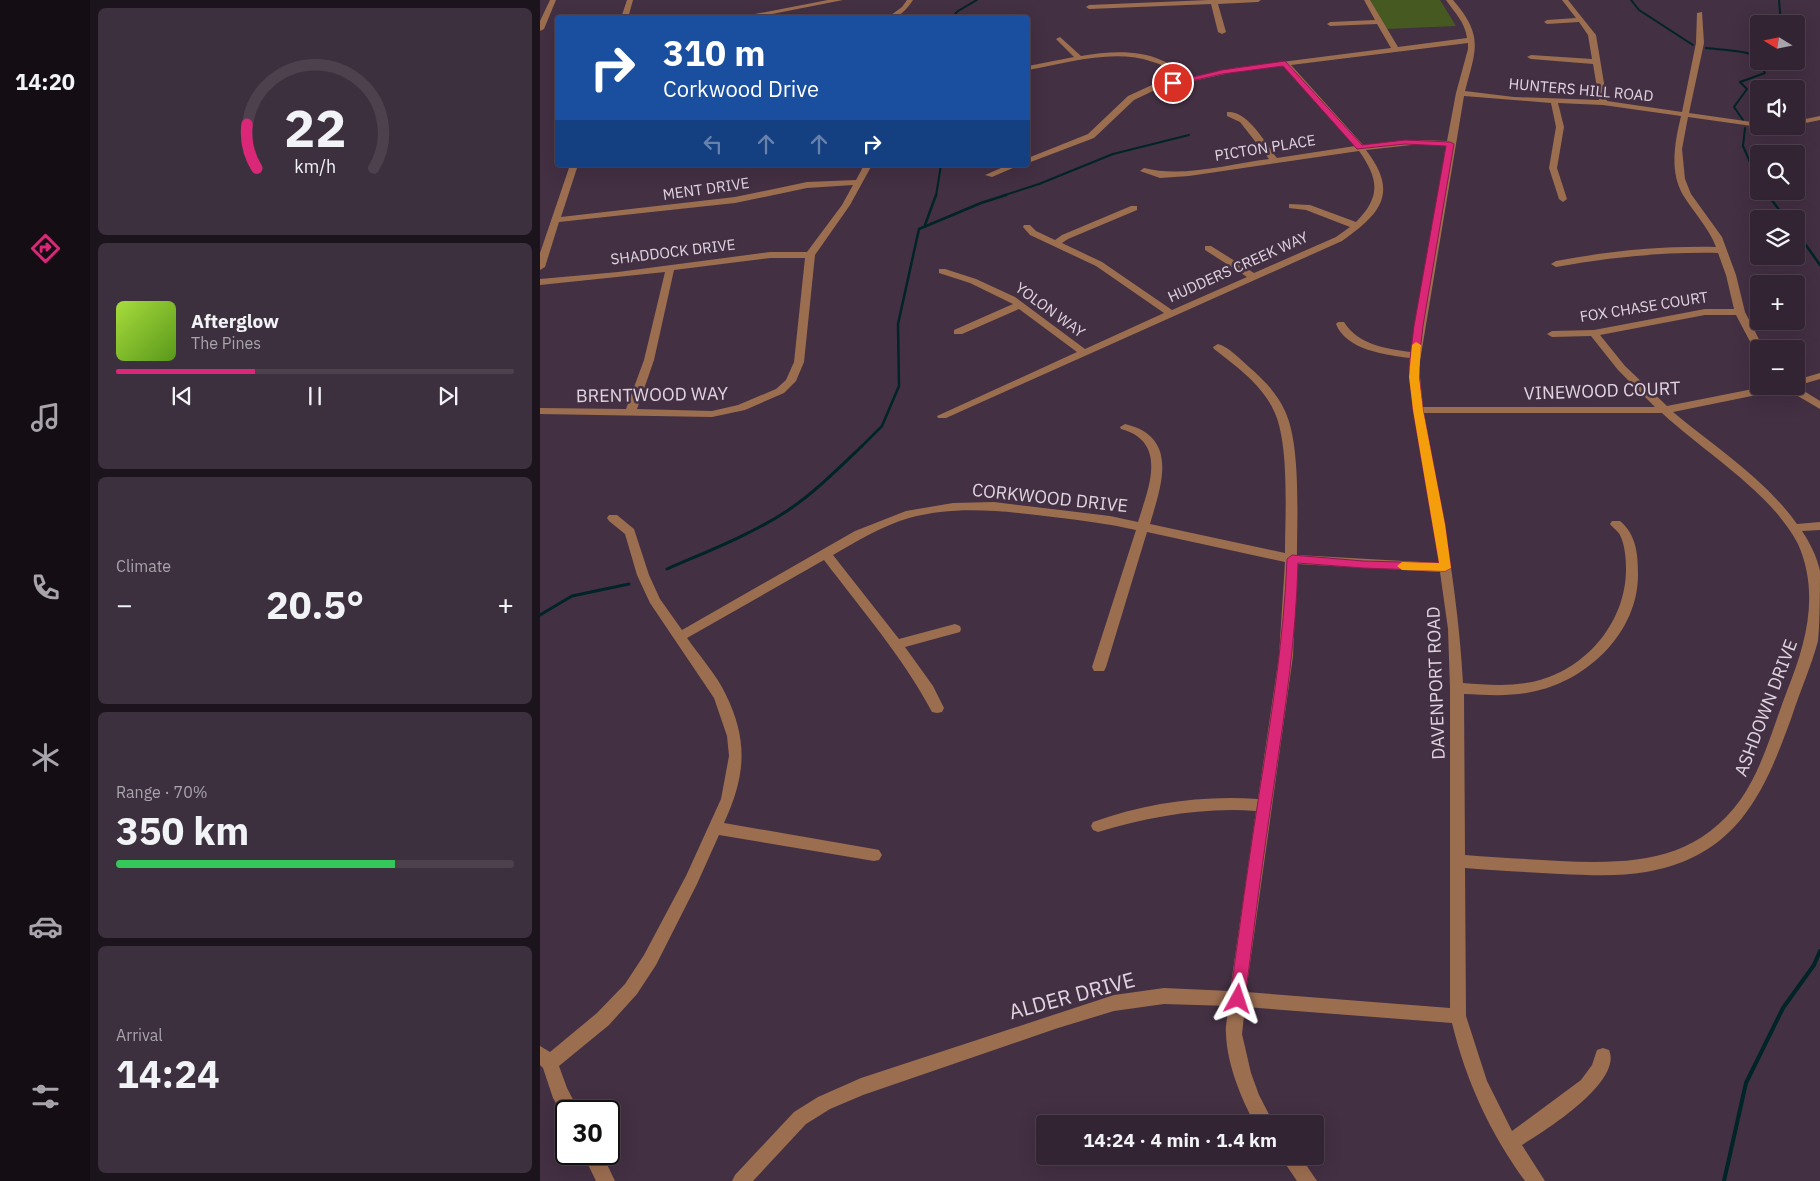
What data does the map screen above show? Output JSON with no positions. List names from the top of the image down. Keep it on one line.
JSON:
{"streets":{"street":["HUNTERS HILL ROAD","PICTON PLACE","MENT DRIVE","SHADDOCK DRIVE","HUDDERS CREEK WAY","FOX CHASE COURT","YOLON WAY","VINEWOOD COURT","BRENTWOOD WAY","CORKWOOD DRIVE","DAVENPORT ROAD","ASHDOWN DRIVE","ALDER DRIVE"]},"crossings":[["HUNTERS HILL ROAD","DAVENPORT ROAD"],["PICTON PLACE","HUDDERS CREEK WAY"],["PICTON PLACE","DAVENPORT ROAD"],["MENT DRIVE","BRENTWOOD WAY"],["SHADDOCK DRIVE","BRENTWOOD WAY"],["HUDDERS CREEK WAY","YOLON WAY"],["FOX CHASE COURT","ASHDOWN DRIVE"],["VINEWOOD COURT","DAVENPORT ROAD"],["VINEWOOD COURT","ASHDOWN DRIVE"],["CORKWOOD DRIVE","DAVENPORT ROAD"],["DAVENPORT ROAD","ASHDOWN DRIVE"],["DAVENPORT ROAD","ALDER DRIVE"]],"north":"left","page":{"tabs":"14:20","map_buttons":["+","−"],"turn":["310 m","Corkwood Drive"],"song":["Afterglow","The Pines"],"tile":["Climate",["Range · 70%","350 km"],["Arrival","14:24"]],"heat":["−","20.5°","+"],"limit":"30","trip":"14:24 · 4 min · 1.4 km","gauge":["22","km/h"]}}
